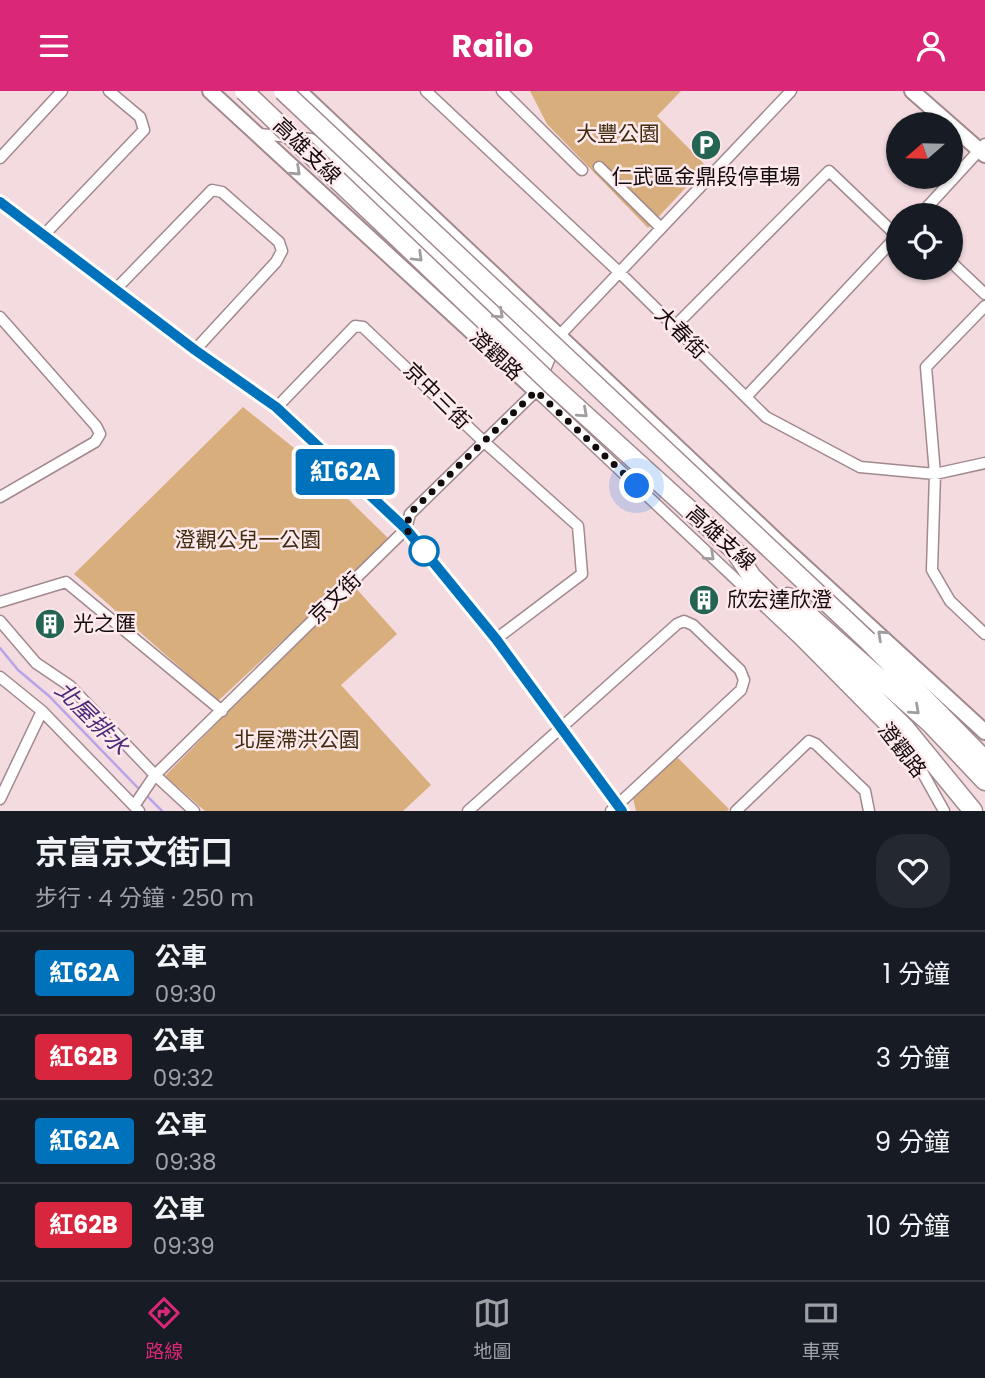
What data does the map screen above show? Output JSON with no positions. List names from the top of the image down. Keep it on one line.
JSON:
{"streets":{"highway":["高雄支線"],"street":["大春街","澄觀路","京中三街","京文街"]},"crossings":[["澄觀路","京文街"],["京中三街","京文街"]],"water":["北屋排水"],"parks":["大豐公園","澄觀公兒一公園","北屋滯洪公園"],"places":{"parking":["仁武區金鼎段停車場"],"building":["欣宏達欣澄","光之匯"]},"lines":["bus line 紅62A"],"north":"left","page":{"header":"Railo","on_map":"紅62A","heading":["京富京文街口","步行 · 4 分鐘 · 250 m"],"list":[{"mark":"紅62A","name":"公車","note":"09:30","value":"1 分鐘"},{"mark":"紅62B","name":"公車","note":"09:32","value":"3 分鐘"},{"mark":"紅62A","name":"公車","note":"09:38","value":"9 分鐘"},{"mark":"紅62B","name":"公車","note":"09:39","value":"10 分鐘"}],"tabs":["路線","地圖","車票"]}}
